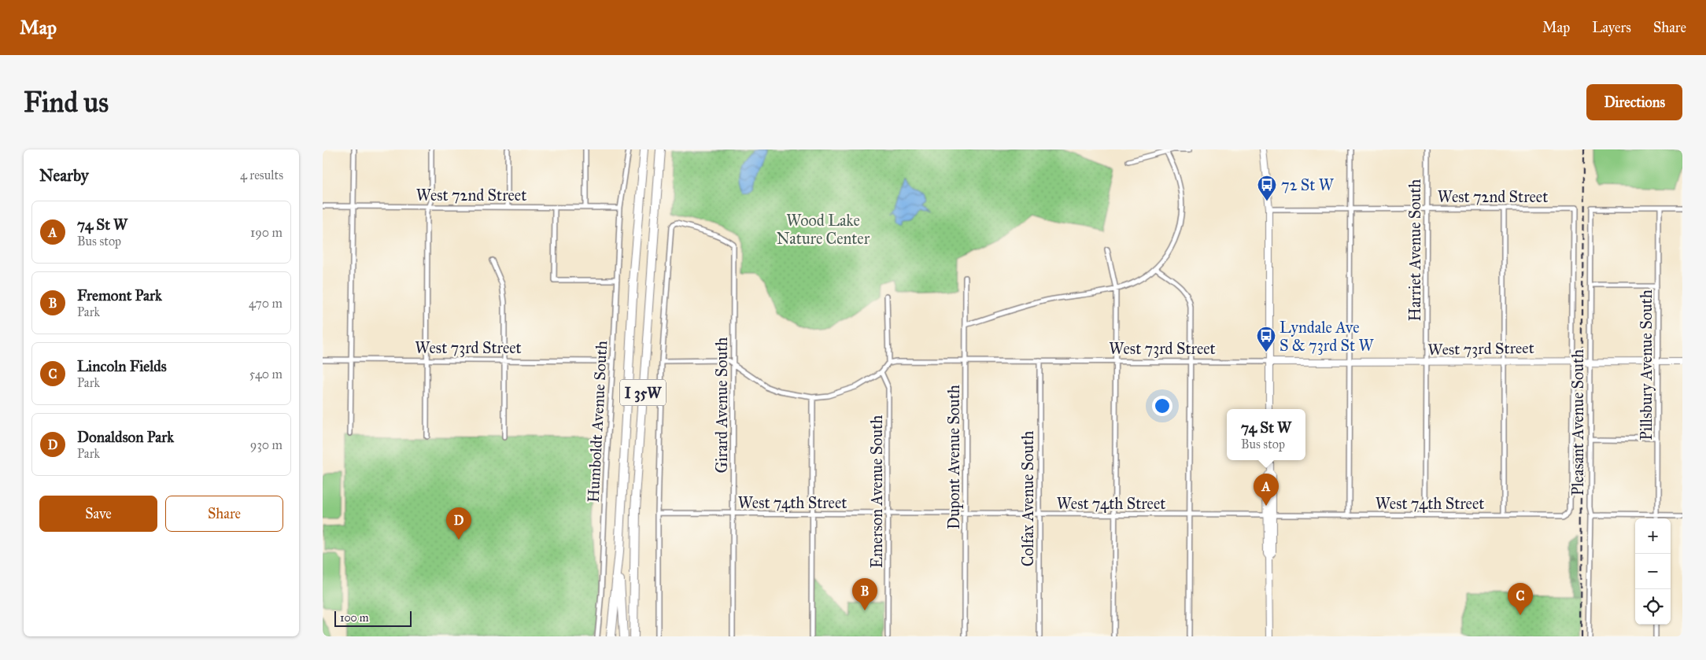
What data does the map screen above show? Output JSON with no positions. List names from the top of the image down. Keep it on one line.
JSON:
{"streets":{"highway":["I 35W"],"main road":["West 73rd Street"],"street":["West 72nd Street","Harriet Avenue South","Pillsbury Avenue South","Girard Avenue South","Humboldt Avenue South","Pleasant Avenue South","Dupont Avenue South","Emerson Avenue South","Colfax Avenue South","West 74th Street"]},"crossings":[["West 72nd Street","Harriet Avenue South"],["West 72nd Street","Humboldt Avenue South"],["West 72nd Street","Pleasant Avenue South"],["Harriet Avenue South","West 73rd Street"],["Harriet Avenue South","West 74th Street"],["West 73rd Street","Pillsbury Avenue South"],["West 73rd Street","Humboldt Avenue South"],["West 73rd Street","Pleasant Avenue South"],["West 73rd Street","Dupont Avenue South"],["West 73rd Street","Colfax Avenue South"],["Pillsbury Avenue South","Pleasant Avenue South"],["Girard Avenue South","West 74th Street"],["Pleasant Avenue South","West 74th Street"],["Dupont Avenue South","West 74th Street"],["Emerson Avenue South","West 74th Street"],["Colfax Avenue South","West 74th Street"]],"parks":["Wood Lake Nature Center"],"places":{"bus stop":["72 St W","Lyndale Ave S & 73rd St W"]},"scale_bar":"100 m","page":{"header":"Map","nav":["Map","Layers","Share"],"buttons":["Directions",["Save","Share"]],"title":"Find us","heading":["Nearby","4 results"],"list":[{"mark":"A","name":"74 St W","note":"Bus stop","value":"190 m"},{"mark":"B","name":"Fremont Park","note":"Park","value":"470 m"},{"mark":"C","name":"Lincoln Fields","note":"Park","value":"540 m"},{"mark":"D","name":"Donaldson Park","note":"Park","value":"930 m"}],"popup":["74 St W","Bus stop"],"pins":["A","D","B","C"],"map_buttons":["+","−"],"scale":"100 m"}}
